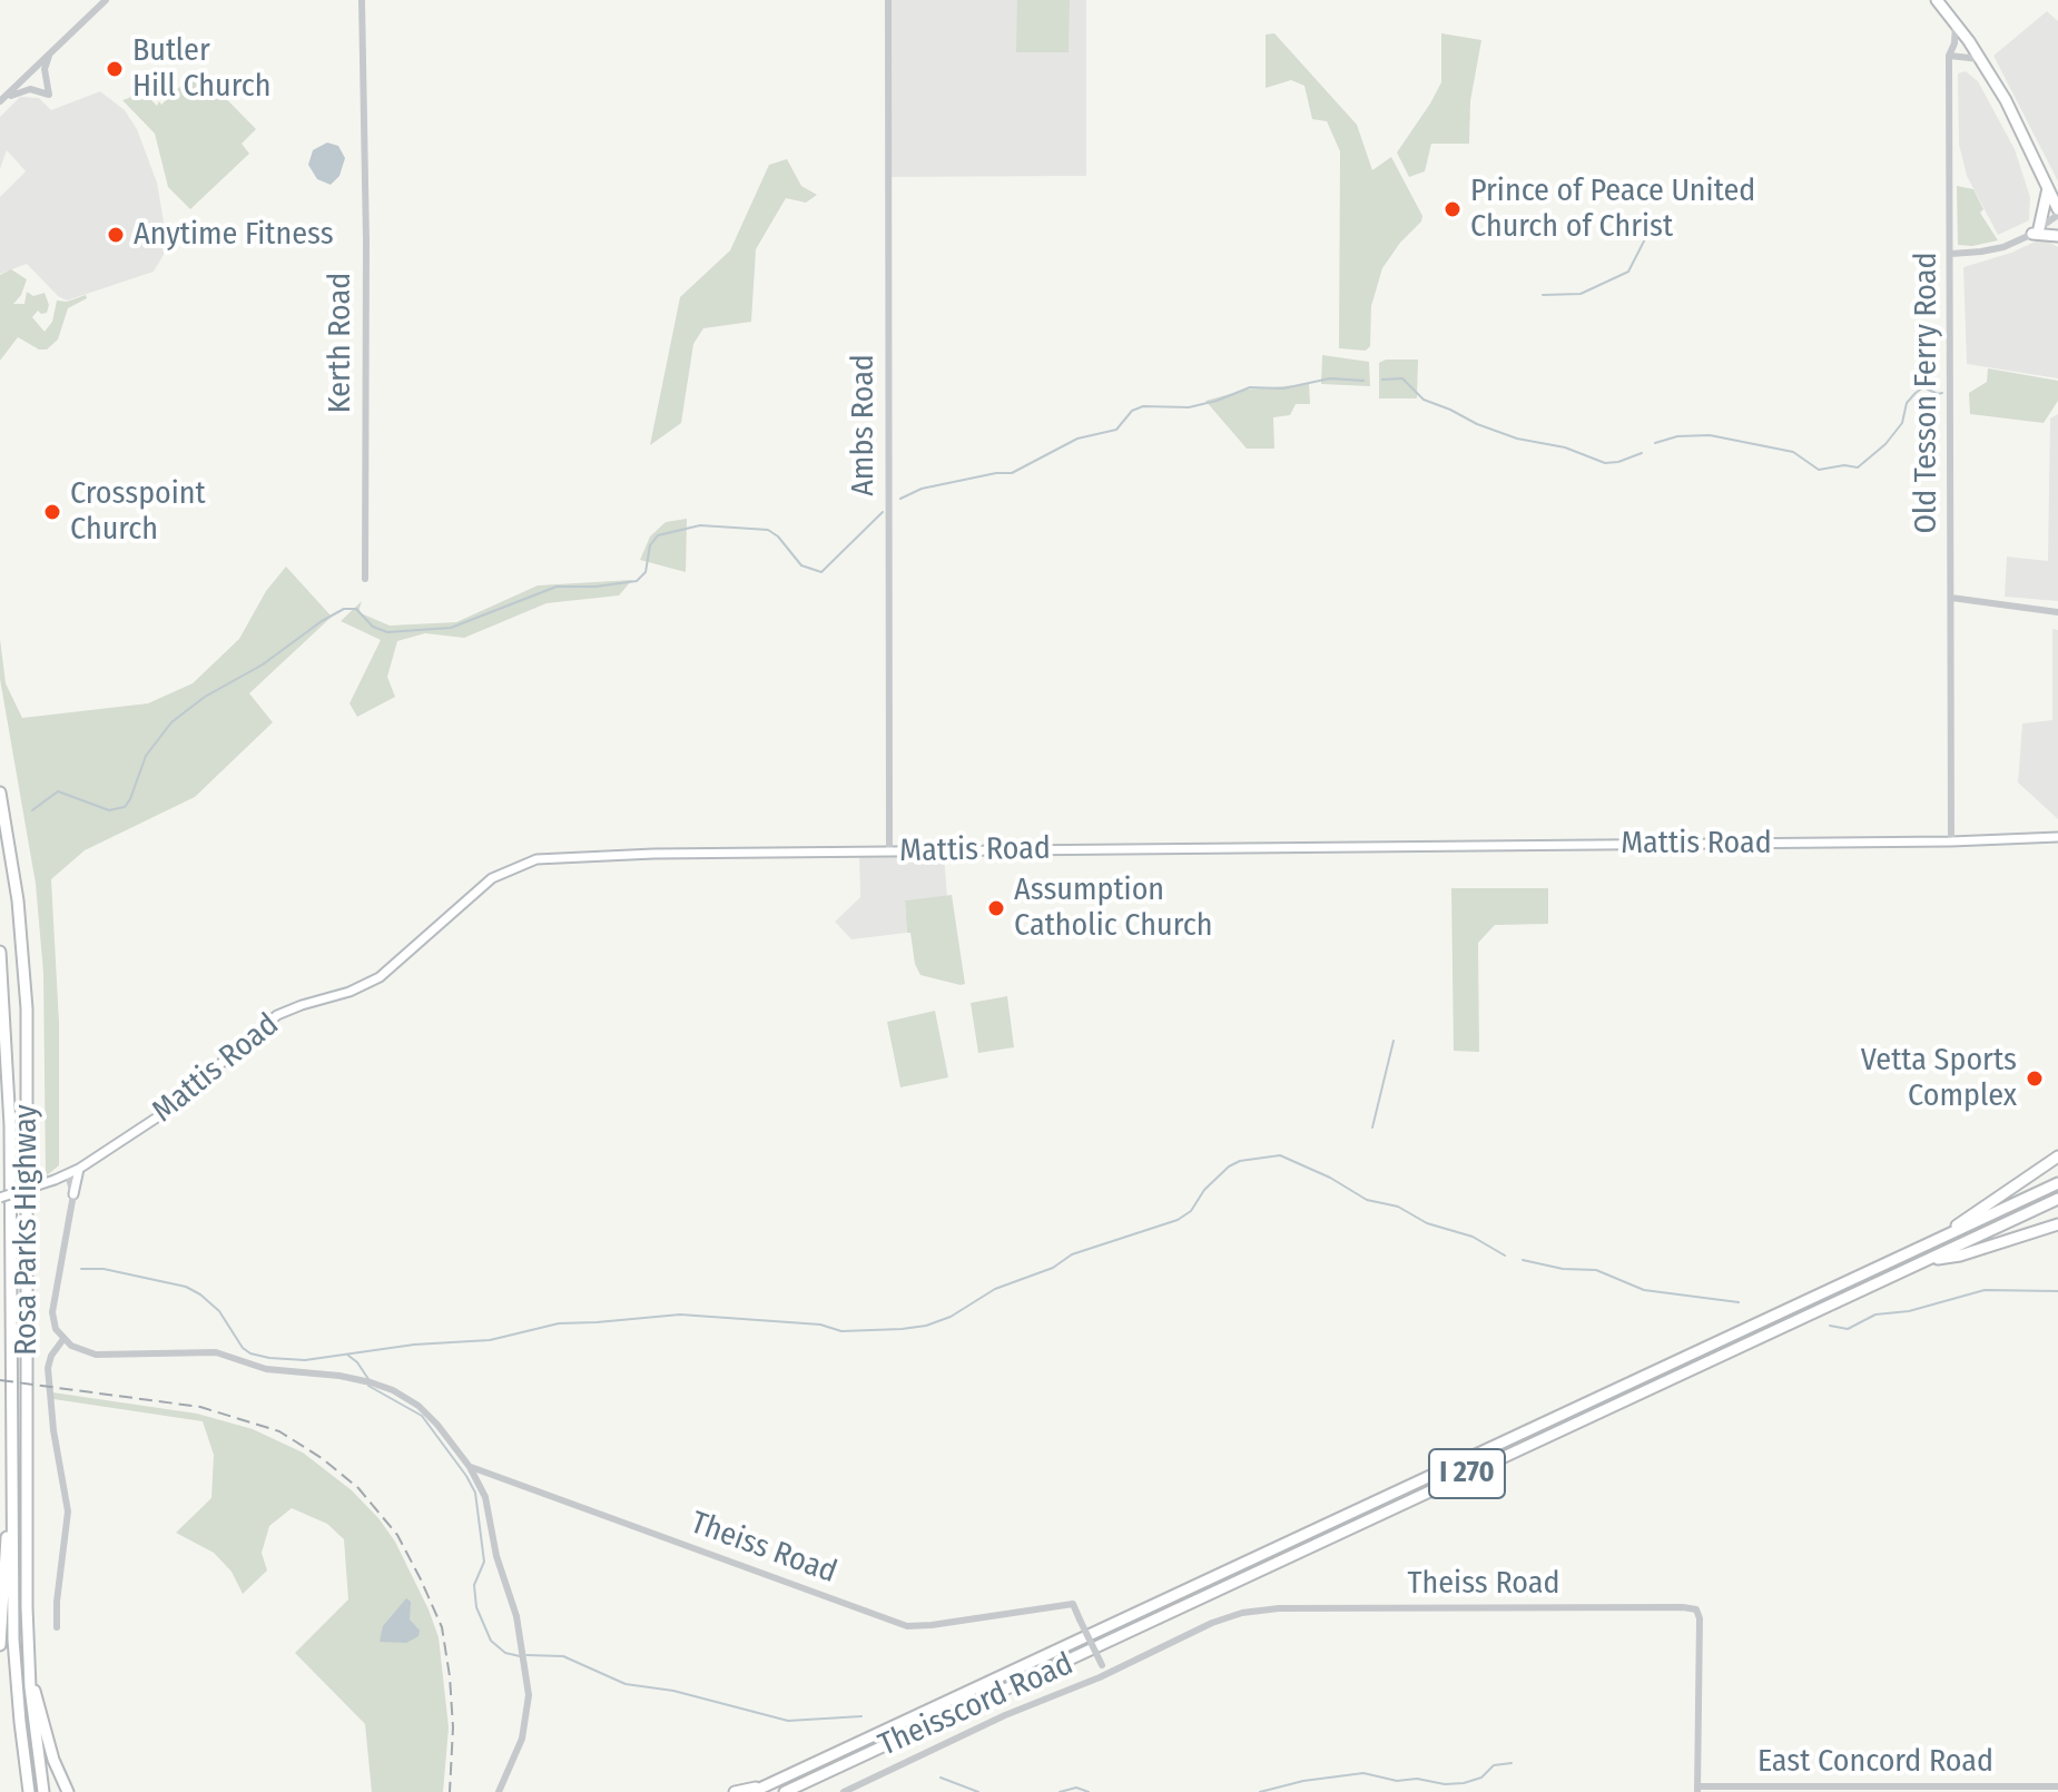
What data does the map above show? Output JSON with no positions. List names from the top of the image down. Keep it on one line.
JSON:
{"streets":{"highway":["Rosa Parks Highway","I 270"],"main road":["Mattis Road"],"street":["Kerth Road","Old Tesson Ferry Road","Ambs Road","Theiss Road","Theisscord Road","East Concord Road"]},"crossings":[["Old Tesson Ferry Road","Mattis Road"],["Ambs Road","Mattis Road"],["Theiss Road","Theisscord Road"],["Theiss Road","East Concord Road"]],"places":["Butler Hill Church","Prince of Peace United Church of Christ","Anytime Fitness","Crosspoint Church","Assumption Catholic Church","Vetta Sports Complex"]}
